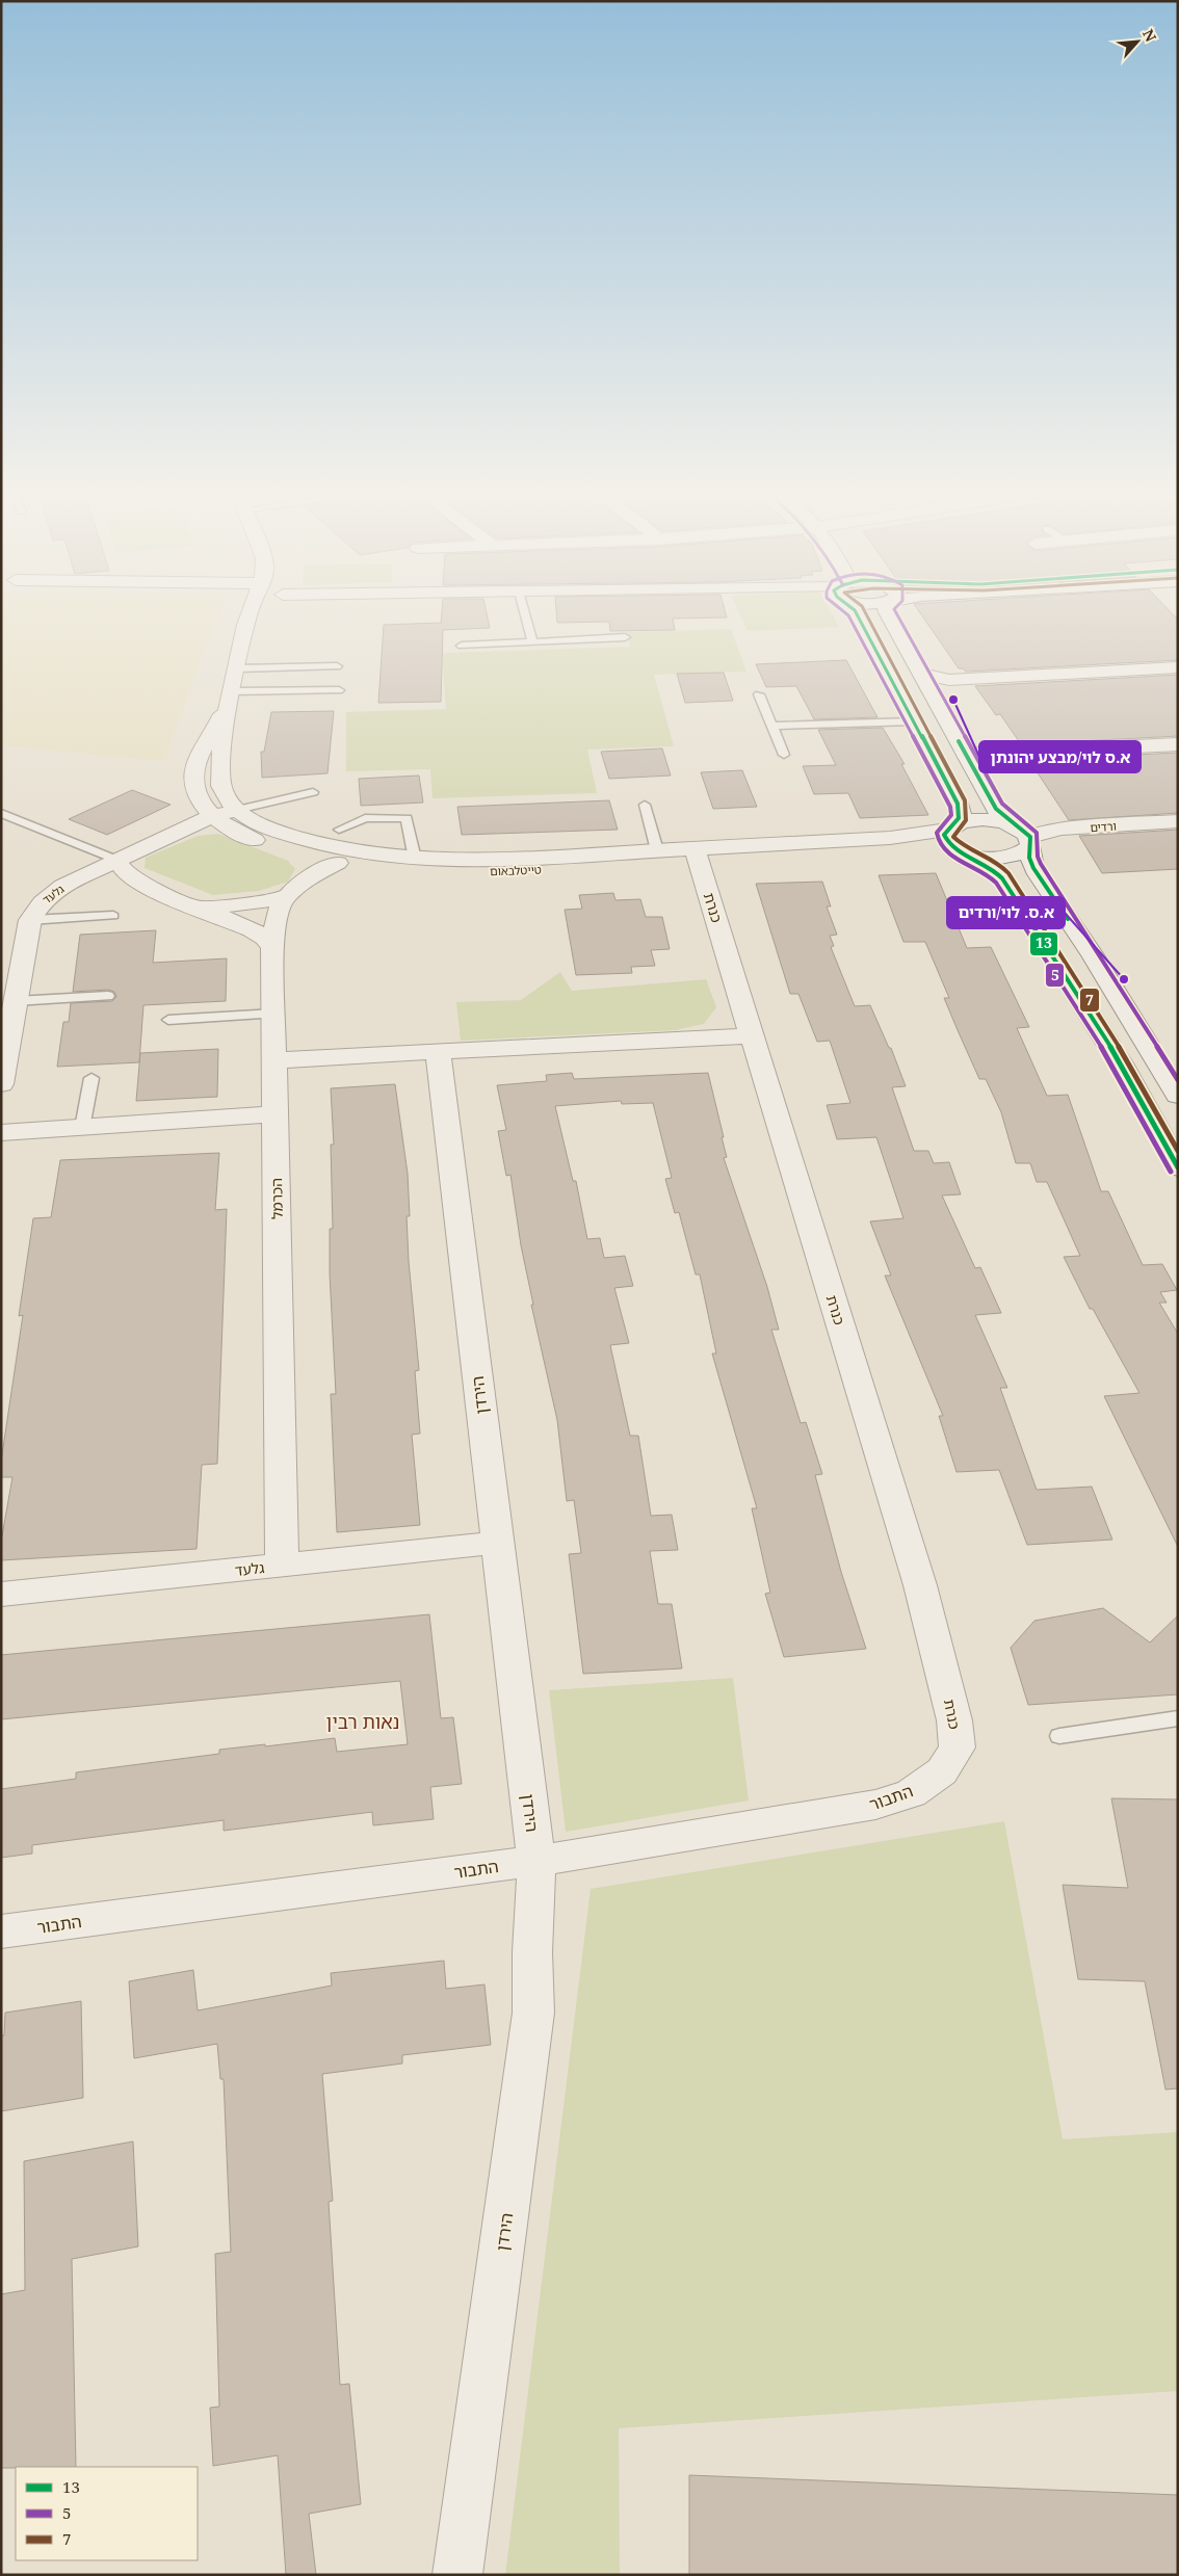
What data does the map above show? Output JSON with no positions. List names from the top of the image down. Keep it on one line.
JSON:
{"streets":{"street":["ורדים","טייטלבאום","גלעד","כנרת","הכרמל","הירדן","התבור"]},"crossings":[["ורדים","טייטלבאום"],["טייטלבאום","גלעד"],["טייטלבאום","כנרת"],["טייטלבאום","הכרמל"],["גלעד","הכרמל"],["גלעד","הירדן"],["כנרת","התבור"],["הירדן","התבור"]],"districts":["נאות רבין"],"places":["א.ס לוי/מבצע יהונתן","א.ס. לוי/ורדים"],"lines":["transit line 13","transit line 5","transit line 7"],"legend":["13","5","7"],"north":"top right"}
